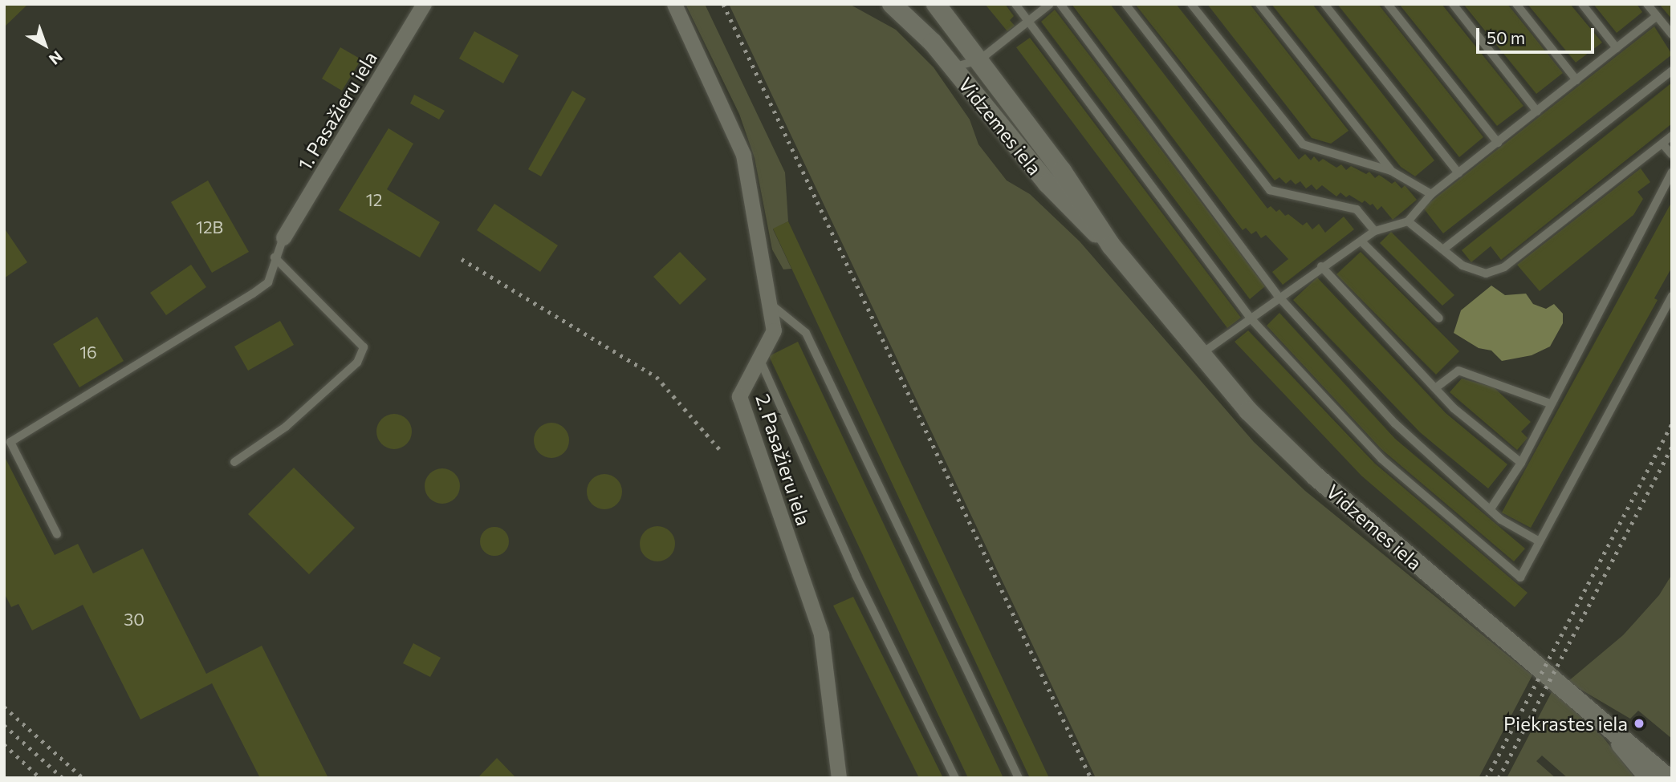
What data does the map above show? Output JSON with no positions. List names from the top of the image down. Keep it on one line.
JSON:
{"streets":{"street":["1. Pasažieru iela","Vidzemes iela","2. Pasažieru iela"]},"places":["Piekrastes iela"],"house_numbers":["12","12B","16","30"],"scale_bar":"50 m","north":"bottom right"}
